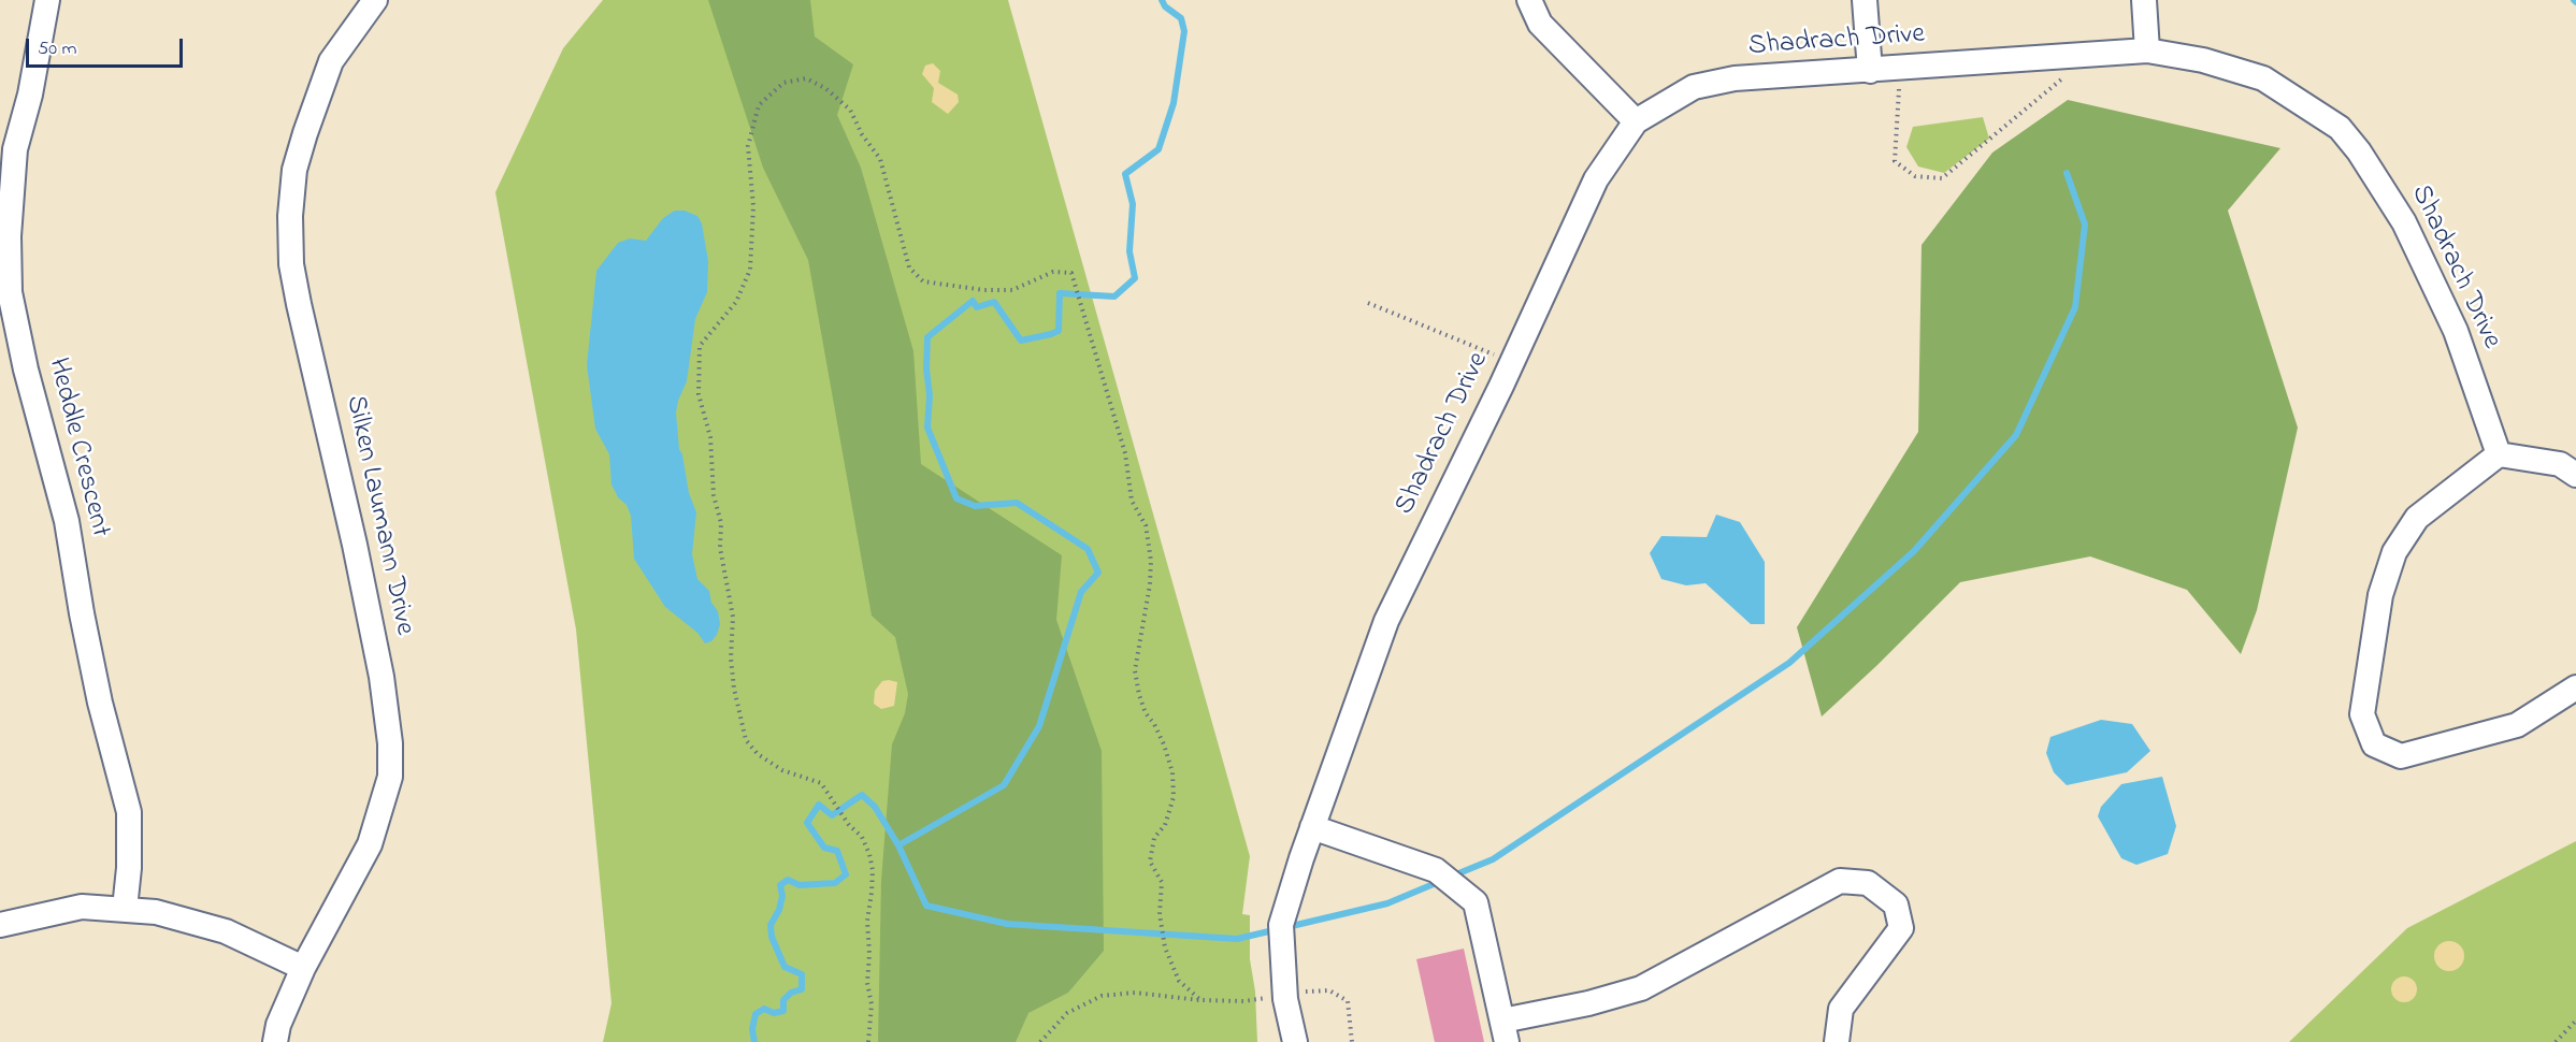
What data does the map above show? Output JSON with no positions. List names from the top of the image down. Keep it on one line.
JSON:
{"streets":{"street":["Shadrach Drive","Heddle Crescent","Silken Laumann Drive"]},"scale_bar":"50 m"}
